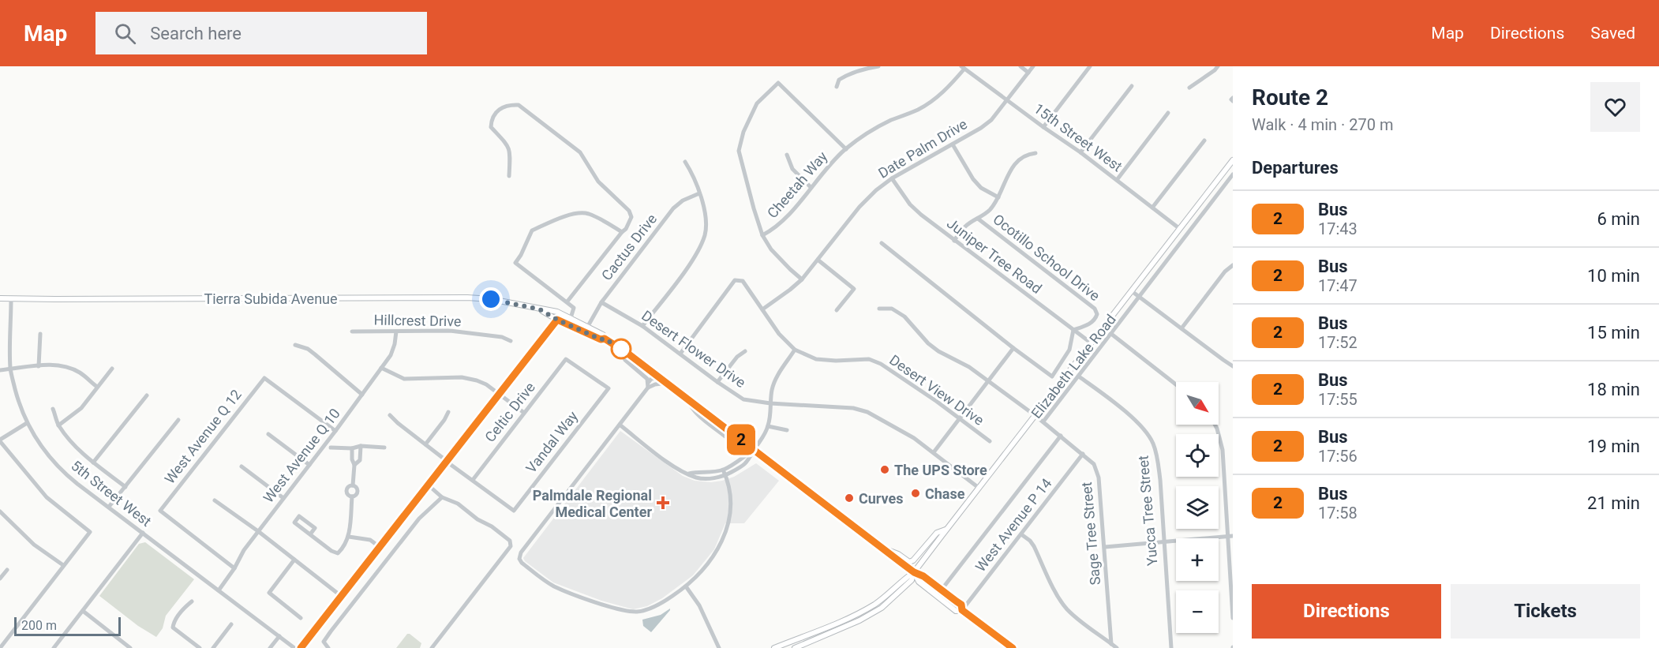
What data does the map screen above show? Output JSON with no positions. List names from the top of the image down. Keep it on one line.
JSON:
{"streets":{"main road":["Tierra Subida Avenue","Elizabeth Lake Road"],"street":["15th Street West","Date Palm Drive","Cheetah Way","Cactus Drive","Juniper Tree Road","Ocotillo School Drive","Hillcrest Drive","Desert Flower Drive","Desert View Drive","Celtic Drive","West Avenue Q 12","Vandal Way","West Avenue Q 10","5th Street West","Yucca Tree Street","West Avenue P 14","Sage Tree Street"]},"crossings":[["15th Street West","Date Palm Drive"],["15th Street West","Cheetah Way"],["15th Street West","Elizabeth Lake Road"],["Date Palm Drive","Juniper Tree Road"],["Date Palm Drive","Desert View Drive"],["Cactus Drive","Tierra Subida Avenue"],["Cactus Drive","Desert Flower Drive"],["Juniper Tree Road","Ocotillo School Drive"],["Juniper Tree Road","Elizabeth Lake Road"],["Tierra Subida Avenue","Elizabeth Lake Road"],["Tierra Subida Avenue","5th Street West"],["Hillcrest Drive","West Avenue Q 10"],["Desert Flower Drive","Elizabeth Lake Road"],["Desert Flower Drive","Desert View Drive"],["Elizabeth Lake Road","Sage Tree Street"],["Celtic Drive","Vandal Way"],["West Avenue Q 12","West Avenue Q 10"],["West Avenue Q 10","5th Street West"],["West Avenue P 14","Sage Tree Street"]],"places":{"other":["The UPS Store","Chase","Curves"],"health":["Palmdale Regional Medical Center"]},"lines":["bus line 2"],"scale_bar":"200 m","north":"bottom right","page":{"header":"Map","search":"Search here","nav":["Map","Directions","Saved"],"on_map":"2","heading":[["Route 2","Walk · 4 min · 270 m"],"Departures"],"list":[{"mark":"2","name":"Bus","note":"17:43","value":"6 min"},{"mark":"2","name":"Bus","note":"17:47","value":"10 min"},{"mark":"2","name":"Bus","note":"17:52","value":"15 min"},{"mark":"2","name":"Bus","note":"17:55","value":"18 min"},{"mark":"2","name":"Bus","note":"17:56","value":"19 min"},{"mark":"2","name":"Bus","note":"17:58","value":"21 min"}],"map_buttons":["+","−"],"buttons":["Directions","Tickets"],"scale":"200 m"}}
